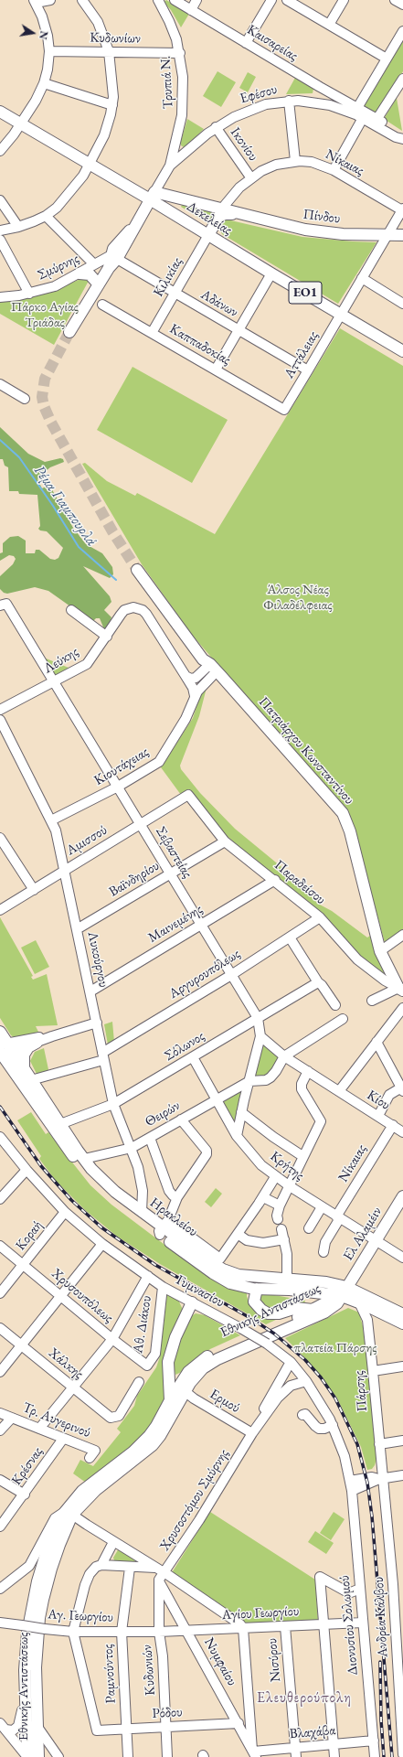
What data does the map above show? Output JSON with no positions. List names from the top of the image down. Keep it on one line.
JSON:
{"streets":{"main road":["Πίνδου","Δεκελείας","ΕΟ1","Πατριάρχου Κωνσταντίνου","Ηρακλείου","Ελ Αλαμέιν","Εθνικής Αντιστάσεως"],"street":["Κυδωνίων","Καισαρείας","Τρυπιά Ν.","Εφέσου","Ικονίου","Νίκαιας","Σμύρνης","Κιλικίας","Αδάνων","Καππαδοκίας","Αττάλειας","Λεύκης","Κιουτάχειας","Αμισσού","Σεβαστείας","Βαϊνδηρίου","Παραδείσου","Μαινεμένης","Λυκούργου","Αργυρουπόλεως","Σόλωνος","Κίου","Θειρών","Κρήτης","Κοραή","Γυμνασίου","Χρυσουπόλεως","Αθ. Διάκου","Χάλκης","Πάρσης","Ερμού","Τρ. Αυγερινού","Κρέσνας","Χρυσοστόμου Σμύρνης","Αγίου Γεωργίου","Αγ. Γεωργίου","Ανδρέα Κάλβου","Διονυσίου Σολωμού","Νισύρου","Νυμφαίου","Κυδωνιών","Ραμνούντος","Ρόδου","Βλαχάβα"]},"crossings":[["Κυδωνίων","Τρυπιά Ν."],["Καισαρείας","Εφέσου"],["Τρυπιά Ν.","Εφέσου"],["Εφέσου","Ικονίου"],["Εφέσου","Πίνδου"],["Εφέσου","Δεκελείας"],["Ικονίου","Νίκαιας"],["Νίκαιας","Πίνδου"],["Νίκαιας","Αττάλειας"],["Νίκαιας","Κίου"],["Νίκαιας","Κρήτης"],["Πίνδου","Δεκελείας"],["Πίνδου","Κιλικίας"],["Πίνδου","Αττάλειας"],["Δεκελείας","Κιλικίας"],["Δεκελείας","Αττάλειας"],["Σμύρνης","Αδάνων"],["Κιλικίας","Αδάνων"],["Κιλικίας","Καππαδοκίας"],["Αδάνων","Αττάλειας"],["Καππαδοκίας","Αττάλειας"],["Λεύκης","Σεβαστείας"],["Πατριάρχου Κωνσταντίνου","Κιουτάχειας"],["Πατριάρχου Κωνσταντίνου","Παραδείσου"],["Κιουτάχειας","Σεβαστείας"],["Κιουτάχειας","Λυκούργου"],["Αμισσού","Σεβαστείας"],["Αμισσού","Παραδείσου"],["Αμισσού","Λυκούργου"],["Σεβαστείας","Βαϊνδηρίου"],["Σεβαστείας","Μαινεμένης"],["Σεβαστείας","Αργυρουπόλεως"],["Σεβαστείας","Σόλωνος"],["Βαϊνδηρίου","Παραδείσου"],["Βαϊνδηρίου","Λυκούργου"],["Παραδείσου","Μαινεμένης"],["Παραδείσου","Αργυρουπόλεως"],["Μαινεμένης","Λυκούργου"],["Λυκούργου","Αργυρουπόλεως"],["Λυκούργου","Σόλωνος"],["Λυκούργου","Θειρών"],["Λυκούργου","Ηρακλείου"],["Αργυρουπόλεως","Ηρακλείου"],["Σόλωνος","Κρήτης"],["Σόλωνος","Ηρακλείου"],["Θειρών","Κρήτης"],["Θειρών","Ηρακλείου"],["Κρήτης","Ελ Αλαμέιν"],["Ηρακλείου","Ελ Αλαμέιν"],["Ηρακλείου","Εθνικής Αντιστάσεως"],["Ηρακλείου","Πάρσης"],["Ελ Αλαμέιν","Εθνικής Αντιστάσεως"],["Κοραή","Γυμνασίου"],["Κοραή","Χρυσουπόλεως"],["Γυμνασίου","Αθ. Διάκου"],["Γυμνασίου","Χρυσοστόμου Σμύρνης"],["Γυμνασίου","Διονυσίου Σολωμού"],["Χρυσουπόλεως","Αθ. Διάκου"],["Εθνικής Αντιστάσεως","Ερμού"],["Πάρσης","Ανδρέα Κάλβου"],["Ερμού","Χρυσοστόμου Σμύρνης"],["Τρ. Αυγερινού","Κρέσνας"],["Χρυσοστόμου Σμύρνης","Νυμφαίου"],["Χρυσοστόμου Σμύρνης","Κυδωνιών"],["Αγίου Γεωργίου","Αγ. Γεωργίου"],["Αγίου Γεωργίου","Διονυσίου Σολωμού"],["Αγίου Γεωργίου","Νισύρου"],["Αγίου Γεωργίου","Νυμφαίου"],["Αγίου Γεωργίου","Κυδωνιών"],["Αγ. Γεωργίου","Κυδωνιών"],["Αγ. Γεωργίου","Ραμνούντος"],["Αγ. Γεωργίου","Ρόδου"],["Διονυσίου Σολωμού","Βλαχάβα"],["Νισύρου","Βλαχάβα"],["Νυμφαίου","Κυδωνιών"],["Νυμφαίου","Ρόδου"],["Νυμφαίου","Βλαχάβα"],["Κυδωνιών","Ρόδου"],["Ραμνούντος","Ρόδου"]],"districts":["Ελευθερούπολη"],"water":["Ρέμα Γιαμπουρλά"],"parks":["Πάρκο Αγίας Τριάδας","Άλσος Νέας Φιλαδέλφειας","πλατεία Πάρσης"],"north":"right"}
